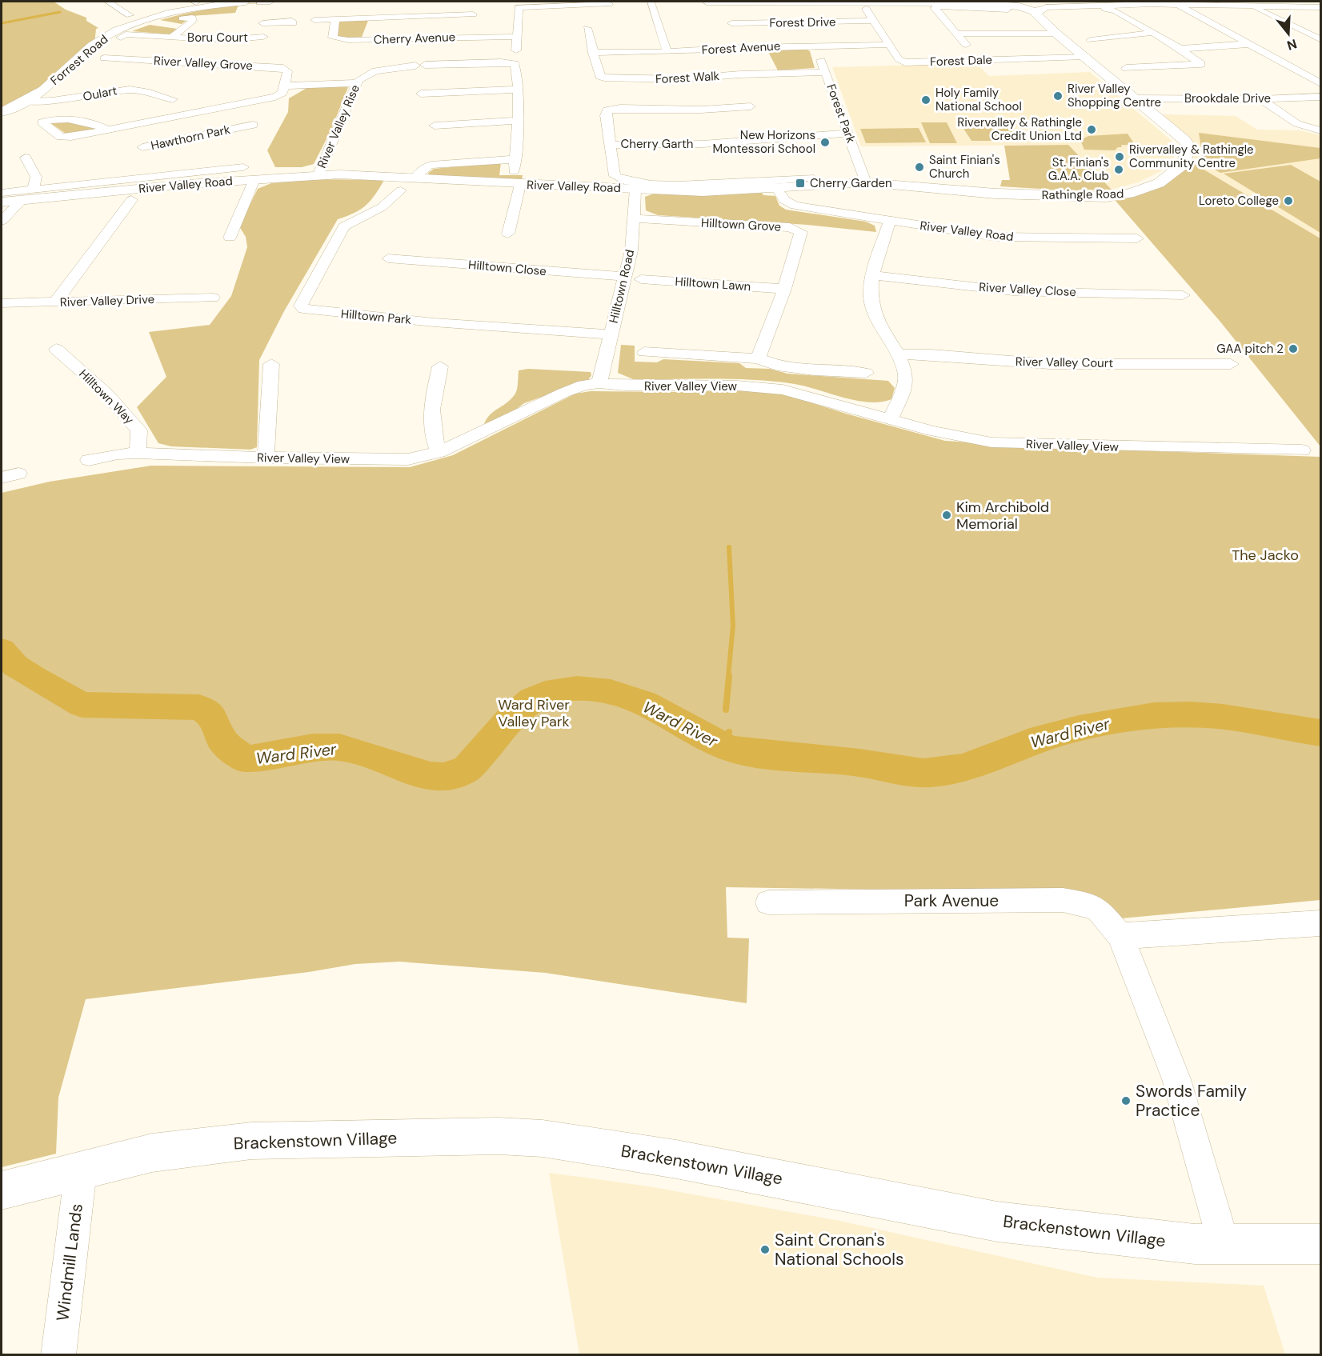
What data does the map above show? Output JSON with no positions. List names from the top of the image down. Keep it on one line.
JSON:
{"streets":{"street":["Forest Drive","Boru Court","Cherry Avenue","Forest Avenue","Forrest Road","Forest Dale","River Valley Grove","Forest Walk","Oulart","Brookdale Drive","Forest Park","River Valley Rise","Hawthorn Park","Cherry Garth","River Valley Road","Rathingle Road","Hilltown Grove","Hilltown Close","Hilltown Lawn","Hilltown Road","River Valley Close","River Valley Drive","Hilltown Park","River Valley Court","River Valley View","Hilltown Way","Park Avenue","Brackenstown Village","Windmill Lands"]},"crossings":[["Forest Drive","Forest Avenue"],["Forest Drive","Forest Dale"],["Boru Court","Forrest Road"],["Forest Avenue","Forest Dale"],["Forest Avenue","Forest Walk"],["Forest Avenue","Forest Park"],["Forrest Road","Oulart"],["Forest Dale","Rathingle Road"],["Forest Walk","Forest Park"],["Brookdale Drive","Rathingle Road"],["Forest Park","Cherry Garth"],["Forest Park","Rathingle Road"],["River Valley Rise","River Valley Road"],["River Valley Road","Rathingle Road"],["River Valley Road","Hilltown Road"],["Hilltown Grove","Hilltown Lawn"],["Hilltown Grove","Hilltown Road"],["Hilltown Close","Hilltown Road"],["Hilltown Road","Hilltown Park"],["Hilltown Road","River Valley View"],["River Valley View","Hilltown Way"],["Park Avenue","Brackenstown Village"],["Brackenstown Village","Windmill Lands"]],"water":["Ward River"],"parks":["The Jacko","Ward River Valley Park"],"places":{"other":["River Valley Shopping Centre","Holy Family National School","Rivervalley & Rathingle Credit Union Ltd","New Horizons Montessori School","Rivervalley & Rathingle Community Centre","Saint Finian's Church","St. Finian's G.A.A. Club","Loreto College","GAA pitch 2","Kim Archibold Memorial","Swords Family Practice","Saint Cronan's National Schools"],"transit":["Cherry Garden"]},"north":"bottom"}
